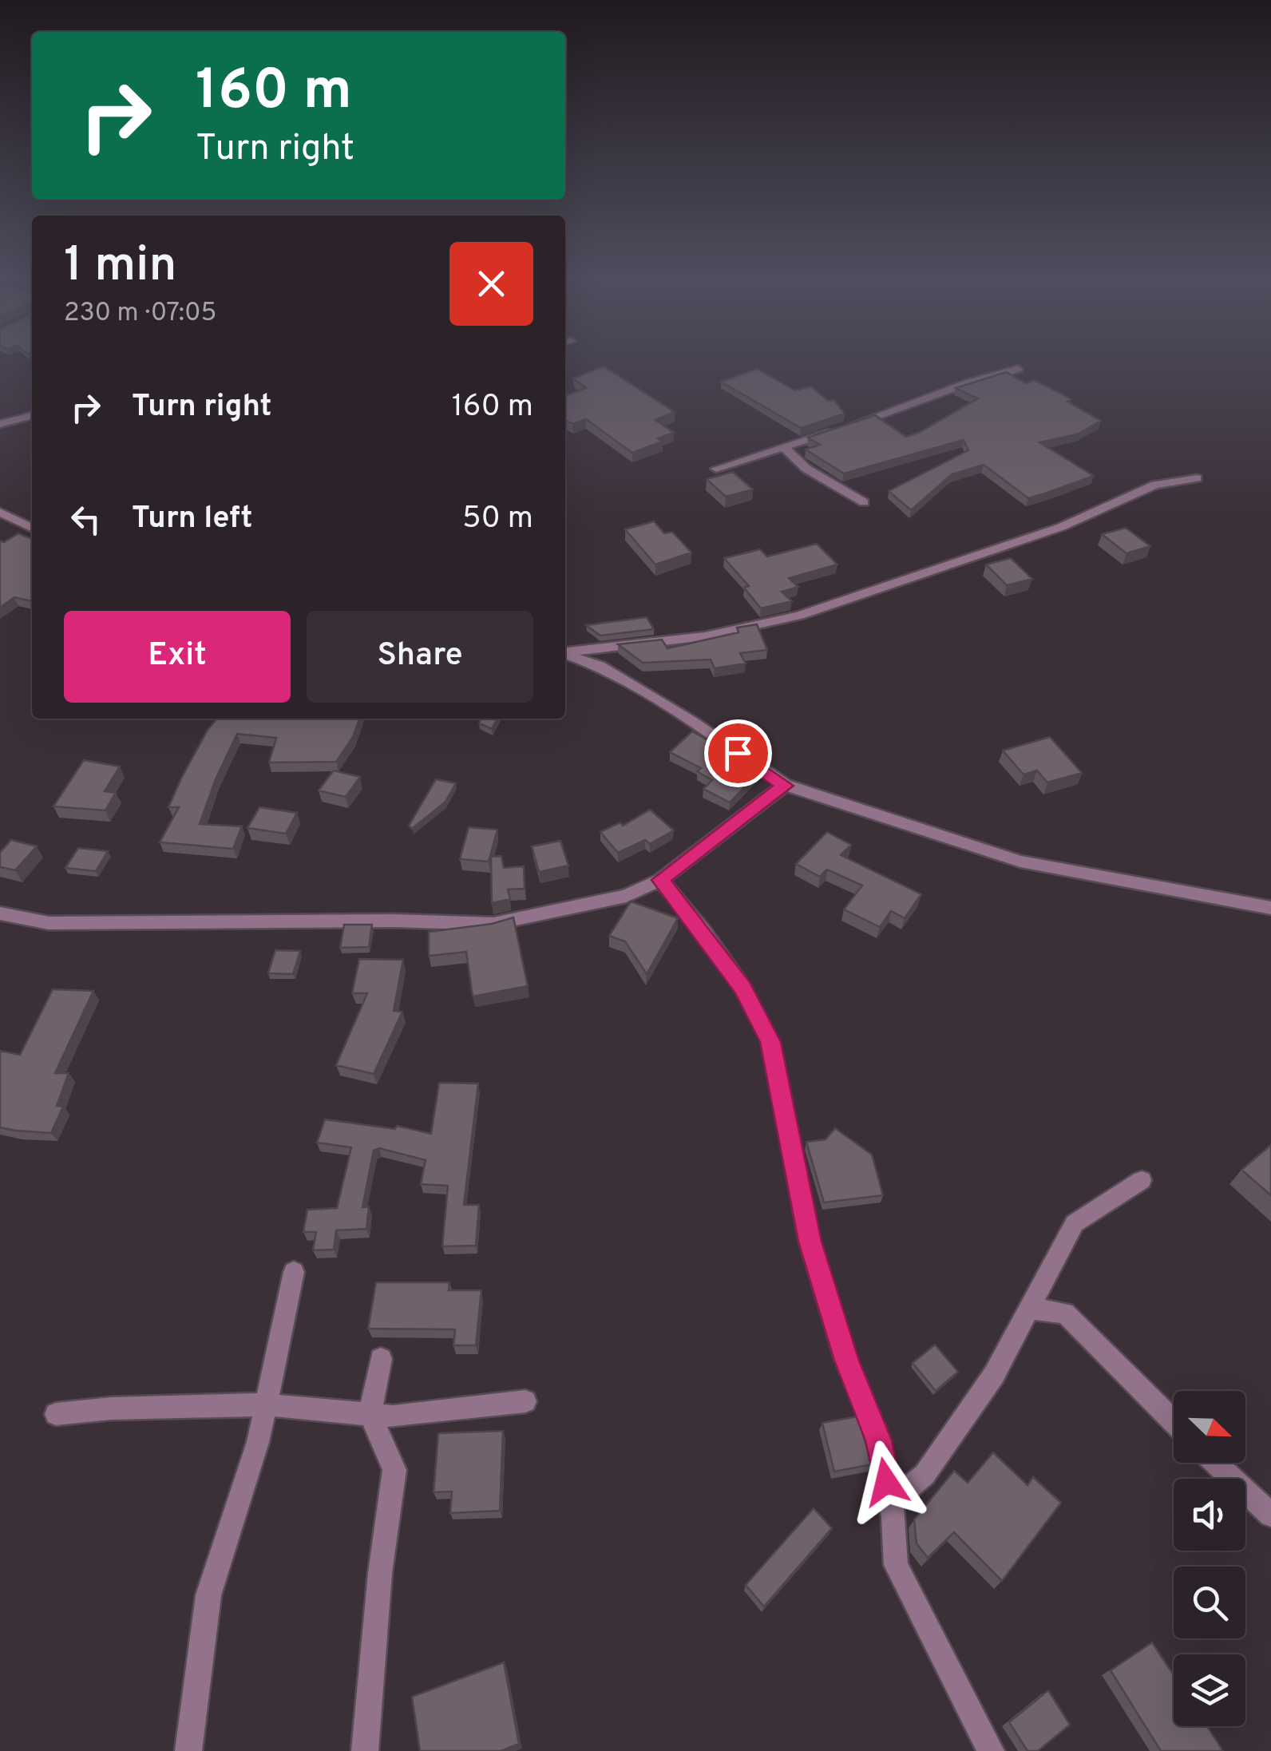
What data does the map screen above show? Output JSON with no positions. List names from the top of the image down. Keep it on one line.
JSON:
{"north":"bottom right","page":{"turn":["160 m","Turn right"],"heading":["1 min","230 m · 07:05"],"list":[{"name":"Turn right","value":"160 m"},{"name":"Turn left","value":"50 m"}],"buttons":["Exit","Share"]}}
